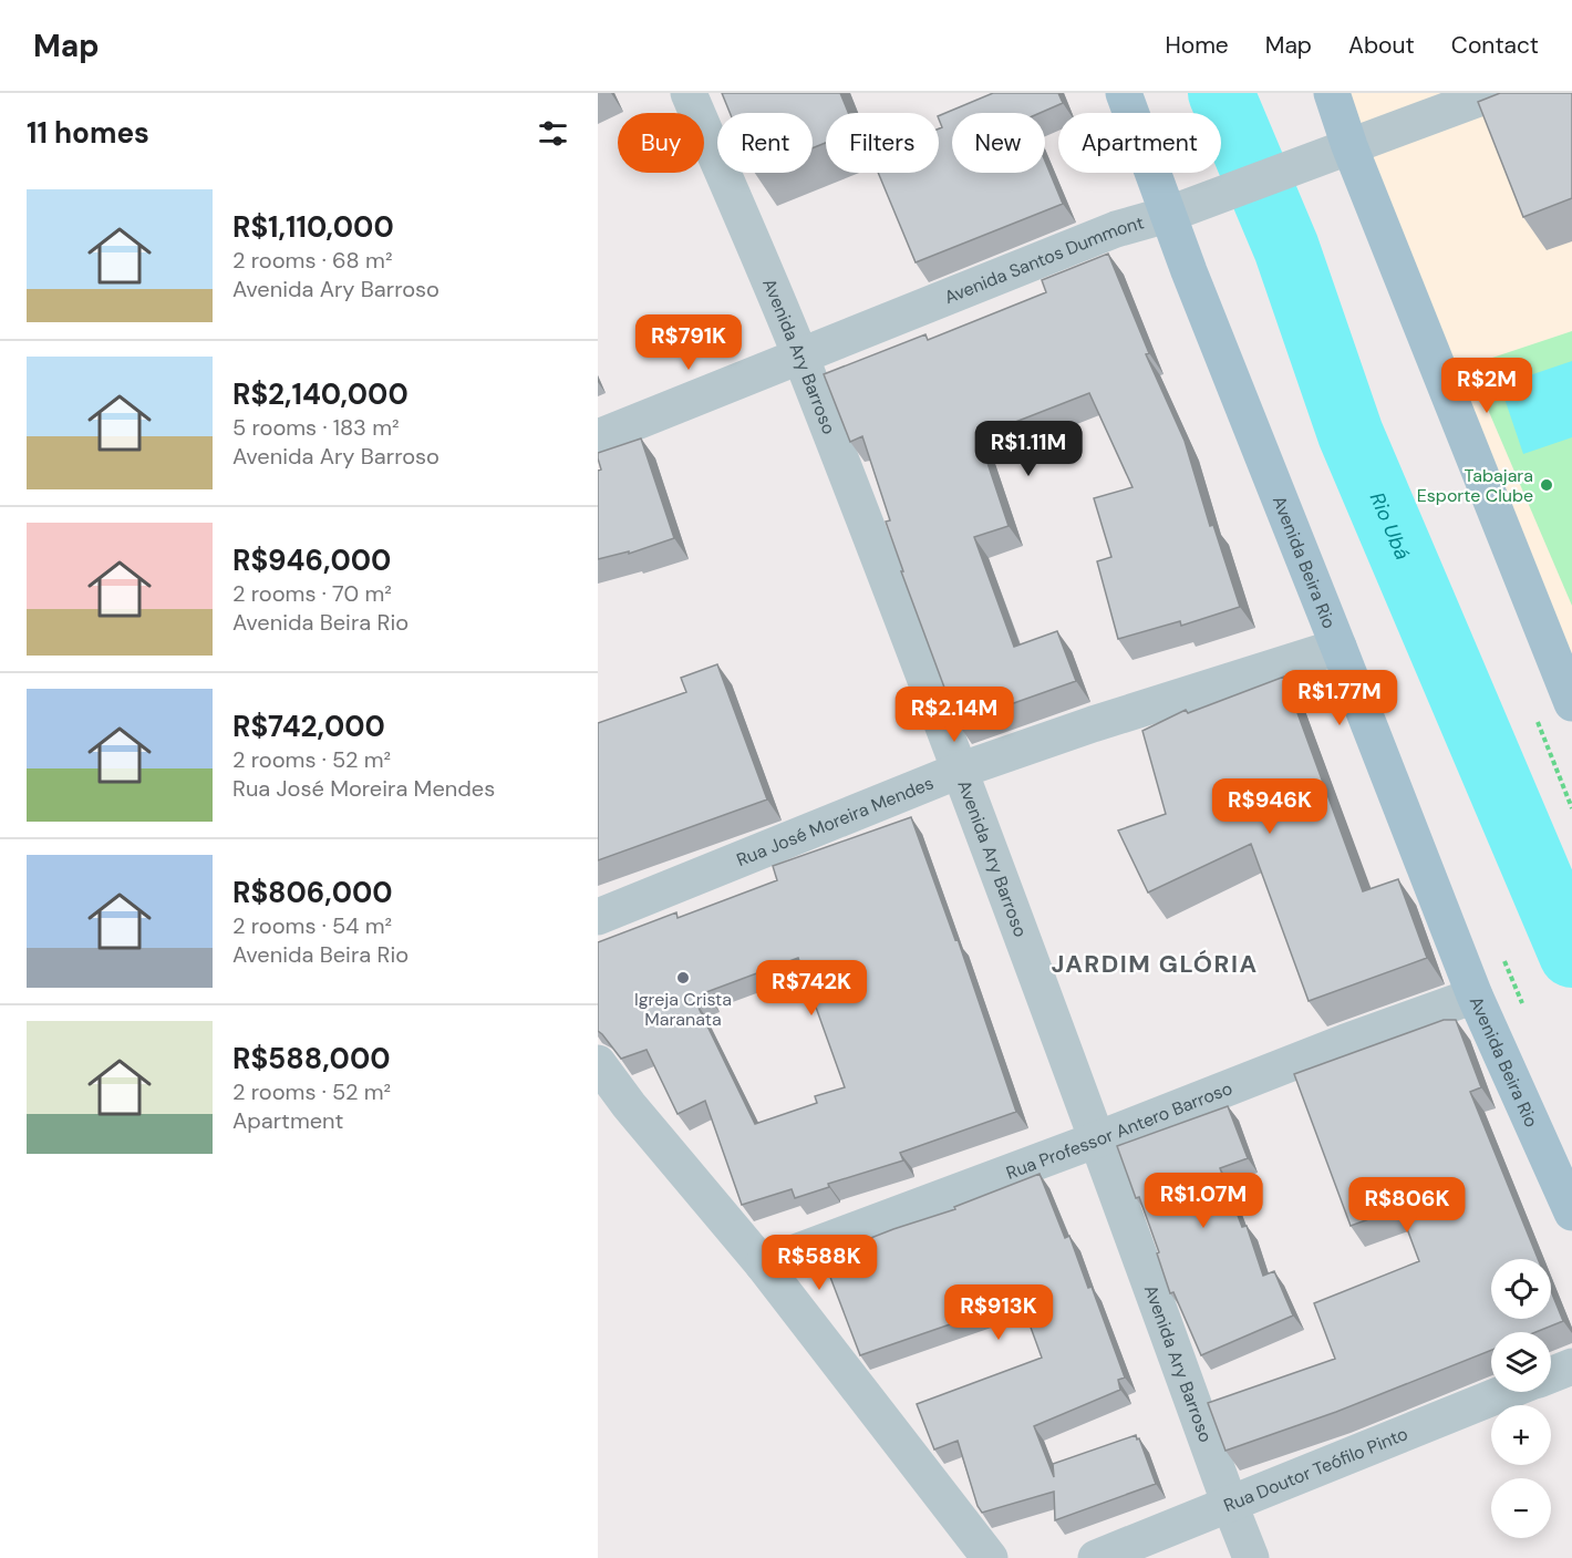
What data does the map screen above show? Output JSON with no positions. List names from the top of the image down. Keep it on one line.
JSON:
{"streets":{"main road":["Avenida Beira Rio"],"street":["Avenida Santos Dummont","Avenida Ary Barroso","Rua José Moreira Mendes","Rua Professor Antero Barroso","Rua Doutor Teófilo Pinto"]},"crossings":[["Avenida Santos Dummont","Avenida Ary Barroso"],["Avenida Santos Dummont","Avenida Beira Rio"],["Avenida Ary Barroso","Rua José Moreira Mendes"],["Avenida Ary Barroso","Rua Professor Antero Barroso"],["Avenida Ary Barroso","Rua Doutor Teófilo Pinto"],["Avenida Beira Rio","Rua José Moreira Mendes"],["Avenida Beira Rio","Rua Professor Antero Barroso"]],"districts":["JARDIM GLÓRIA"],"water":["Rio Ubá"],"places":["Tabajara Esporte Clube","Igreja Crista Maranata"],"page":{"header":"Map","nav":["Home","Map","About","Contact"],"heading":"11 homes","chip":["Buy","Rent","Filters","New","Apartment"],"list":[{"name":"R$1,110,000","note":"2 rooms · 68 m² · Avenida Ary Barroso"},{"name":"R$2,140,000","note":"5 rooms · 183 m² · Avenida Ary Barroso"},{"name":"R$946,000","note":"2 rooms · 70 m² · Avenida Beira Rio"},{"name":"R$742,000","note":"2 rooms · 52 m² · Rua José Moreira Mendes"},{"name":"R$806,000","note":"2 rooms · 54 m² · Avenida Beira Rio"},{"name":"R$588,000","note":"2 rooms · 52 m² · Apartment"}],"price":["R$791K","R$2M","R$1.11M","R$1.77M","R$2.14M","R$946K","R$742K","R$1.07M","R$806K","R$588K","R$913K"],"map_buttons":["+","−"]}}
